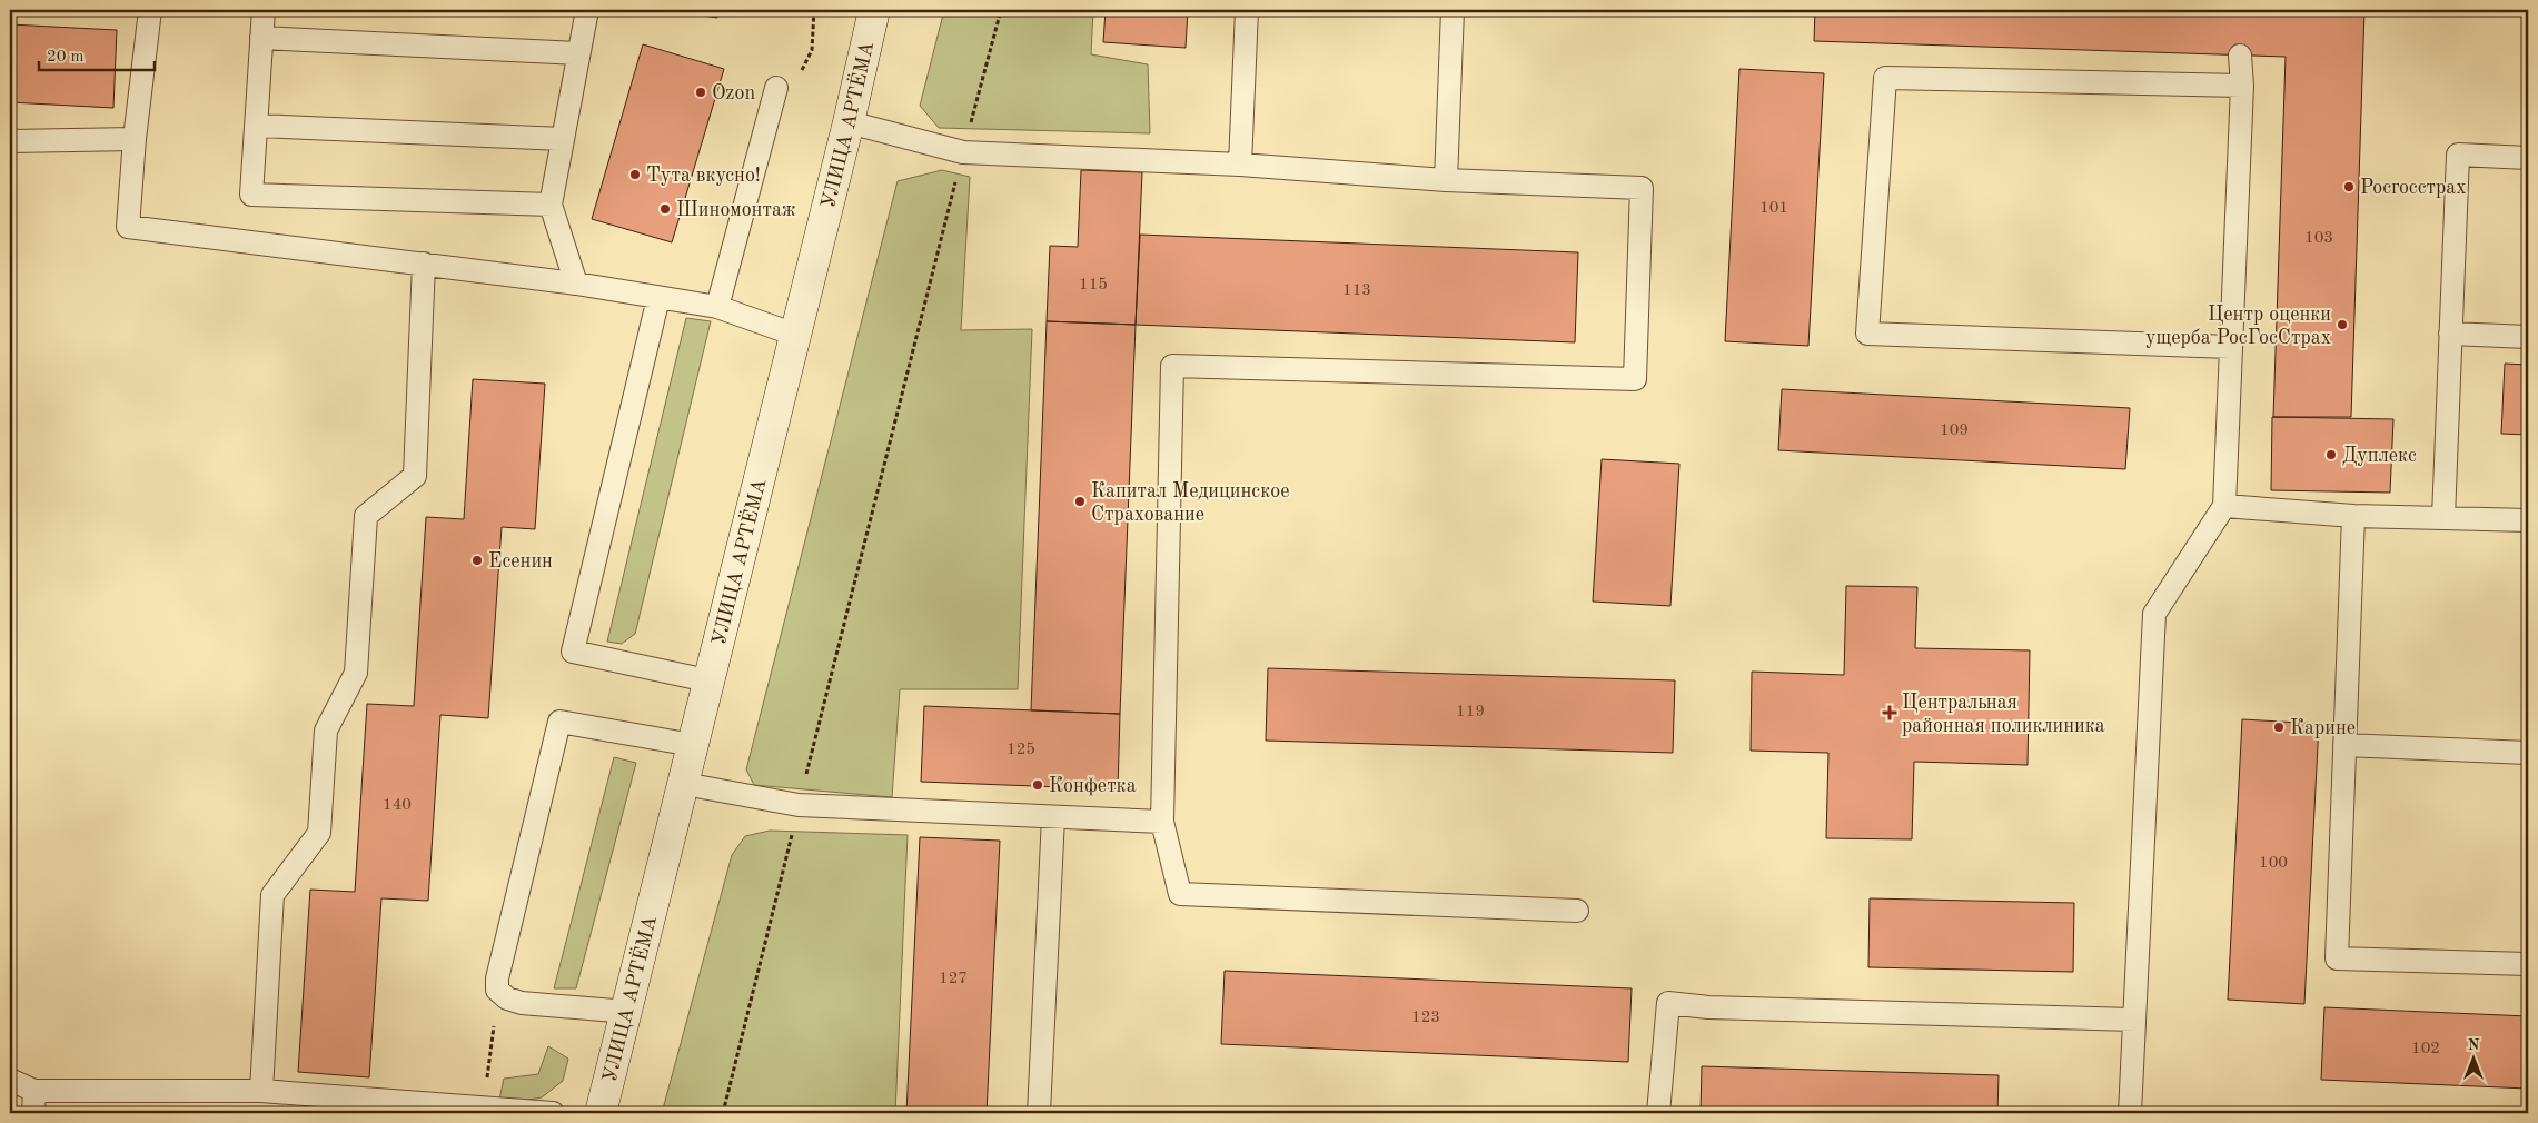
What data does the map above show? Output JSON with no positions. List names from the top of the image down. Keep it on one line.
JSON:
{"streets":{"main road":["УЛИЦА АРТЁМА"]},"places":{"other":["Ozon","Тута вкусно!","Росгосстрах","Шиномонтаж","Центр оценки ущерба РосГосСтрах","Дуплекс","Капитал Медицинское Страхование","Есенин","Карине","Конфетка"],"health":["Центральная районная поликлиника"]},"house_numbers":["101","103","115","113","109","119","125","140","100","127","123","102"],"scale_bar":"20 m","north":"top"}
